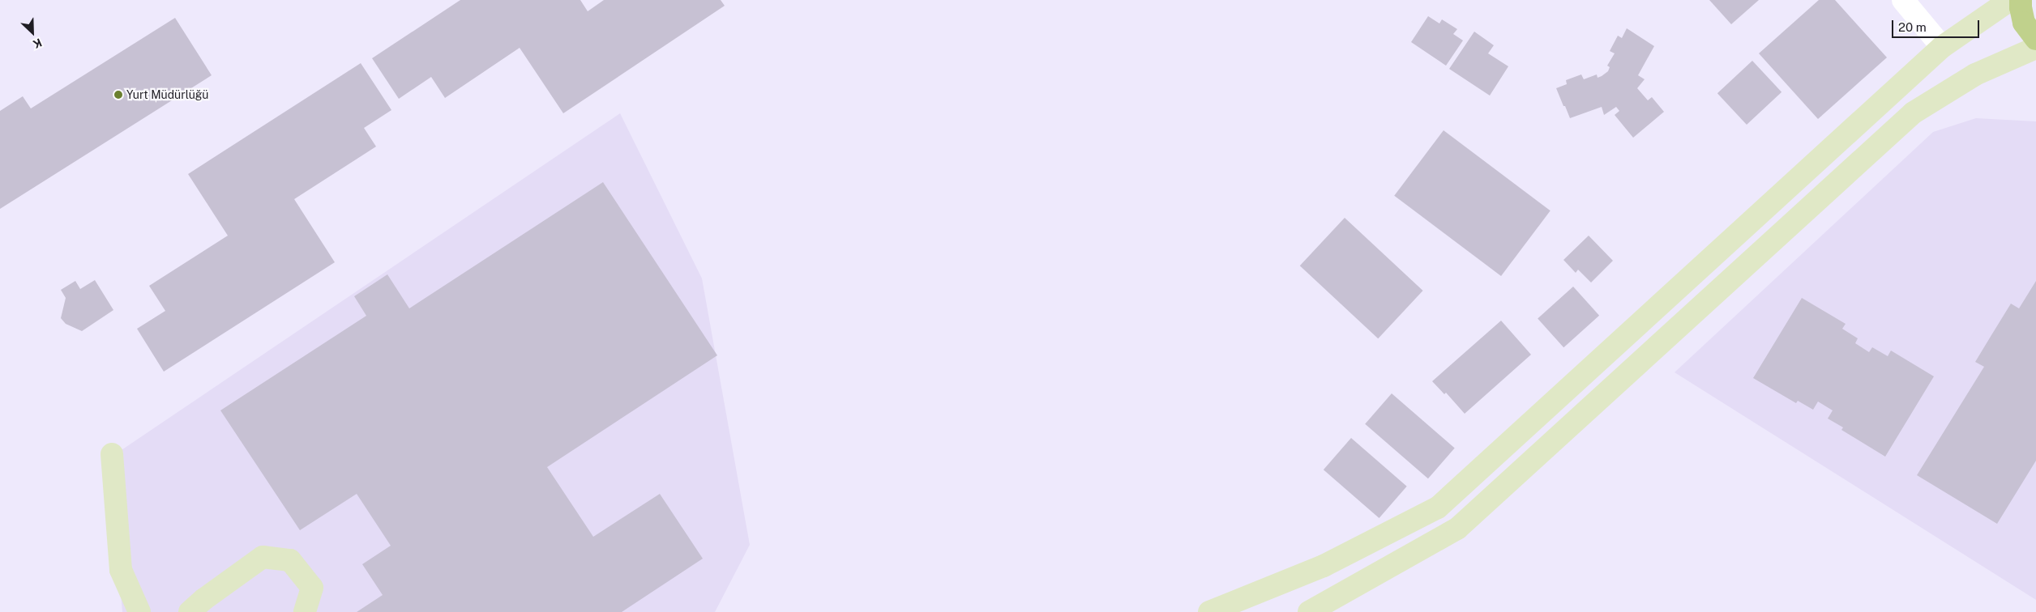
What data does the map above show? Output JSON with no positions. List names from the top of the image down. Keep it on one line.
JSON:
{"places":["Yurt Müdürlüğü"],"scale_bar":"20 m","north":"bottom right"}
